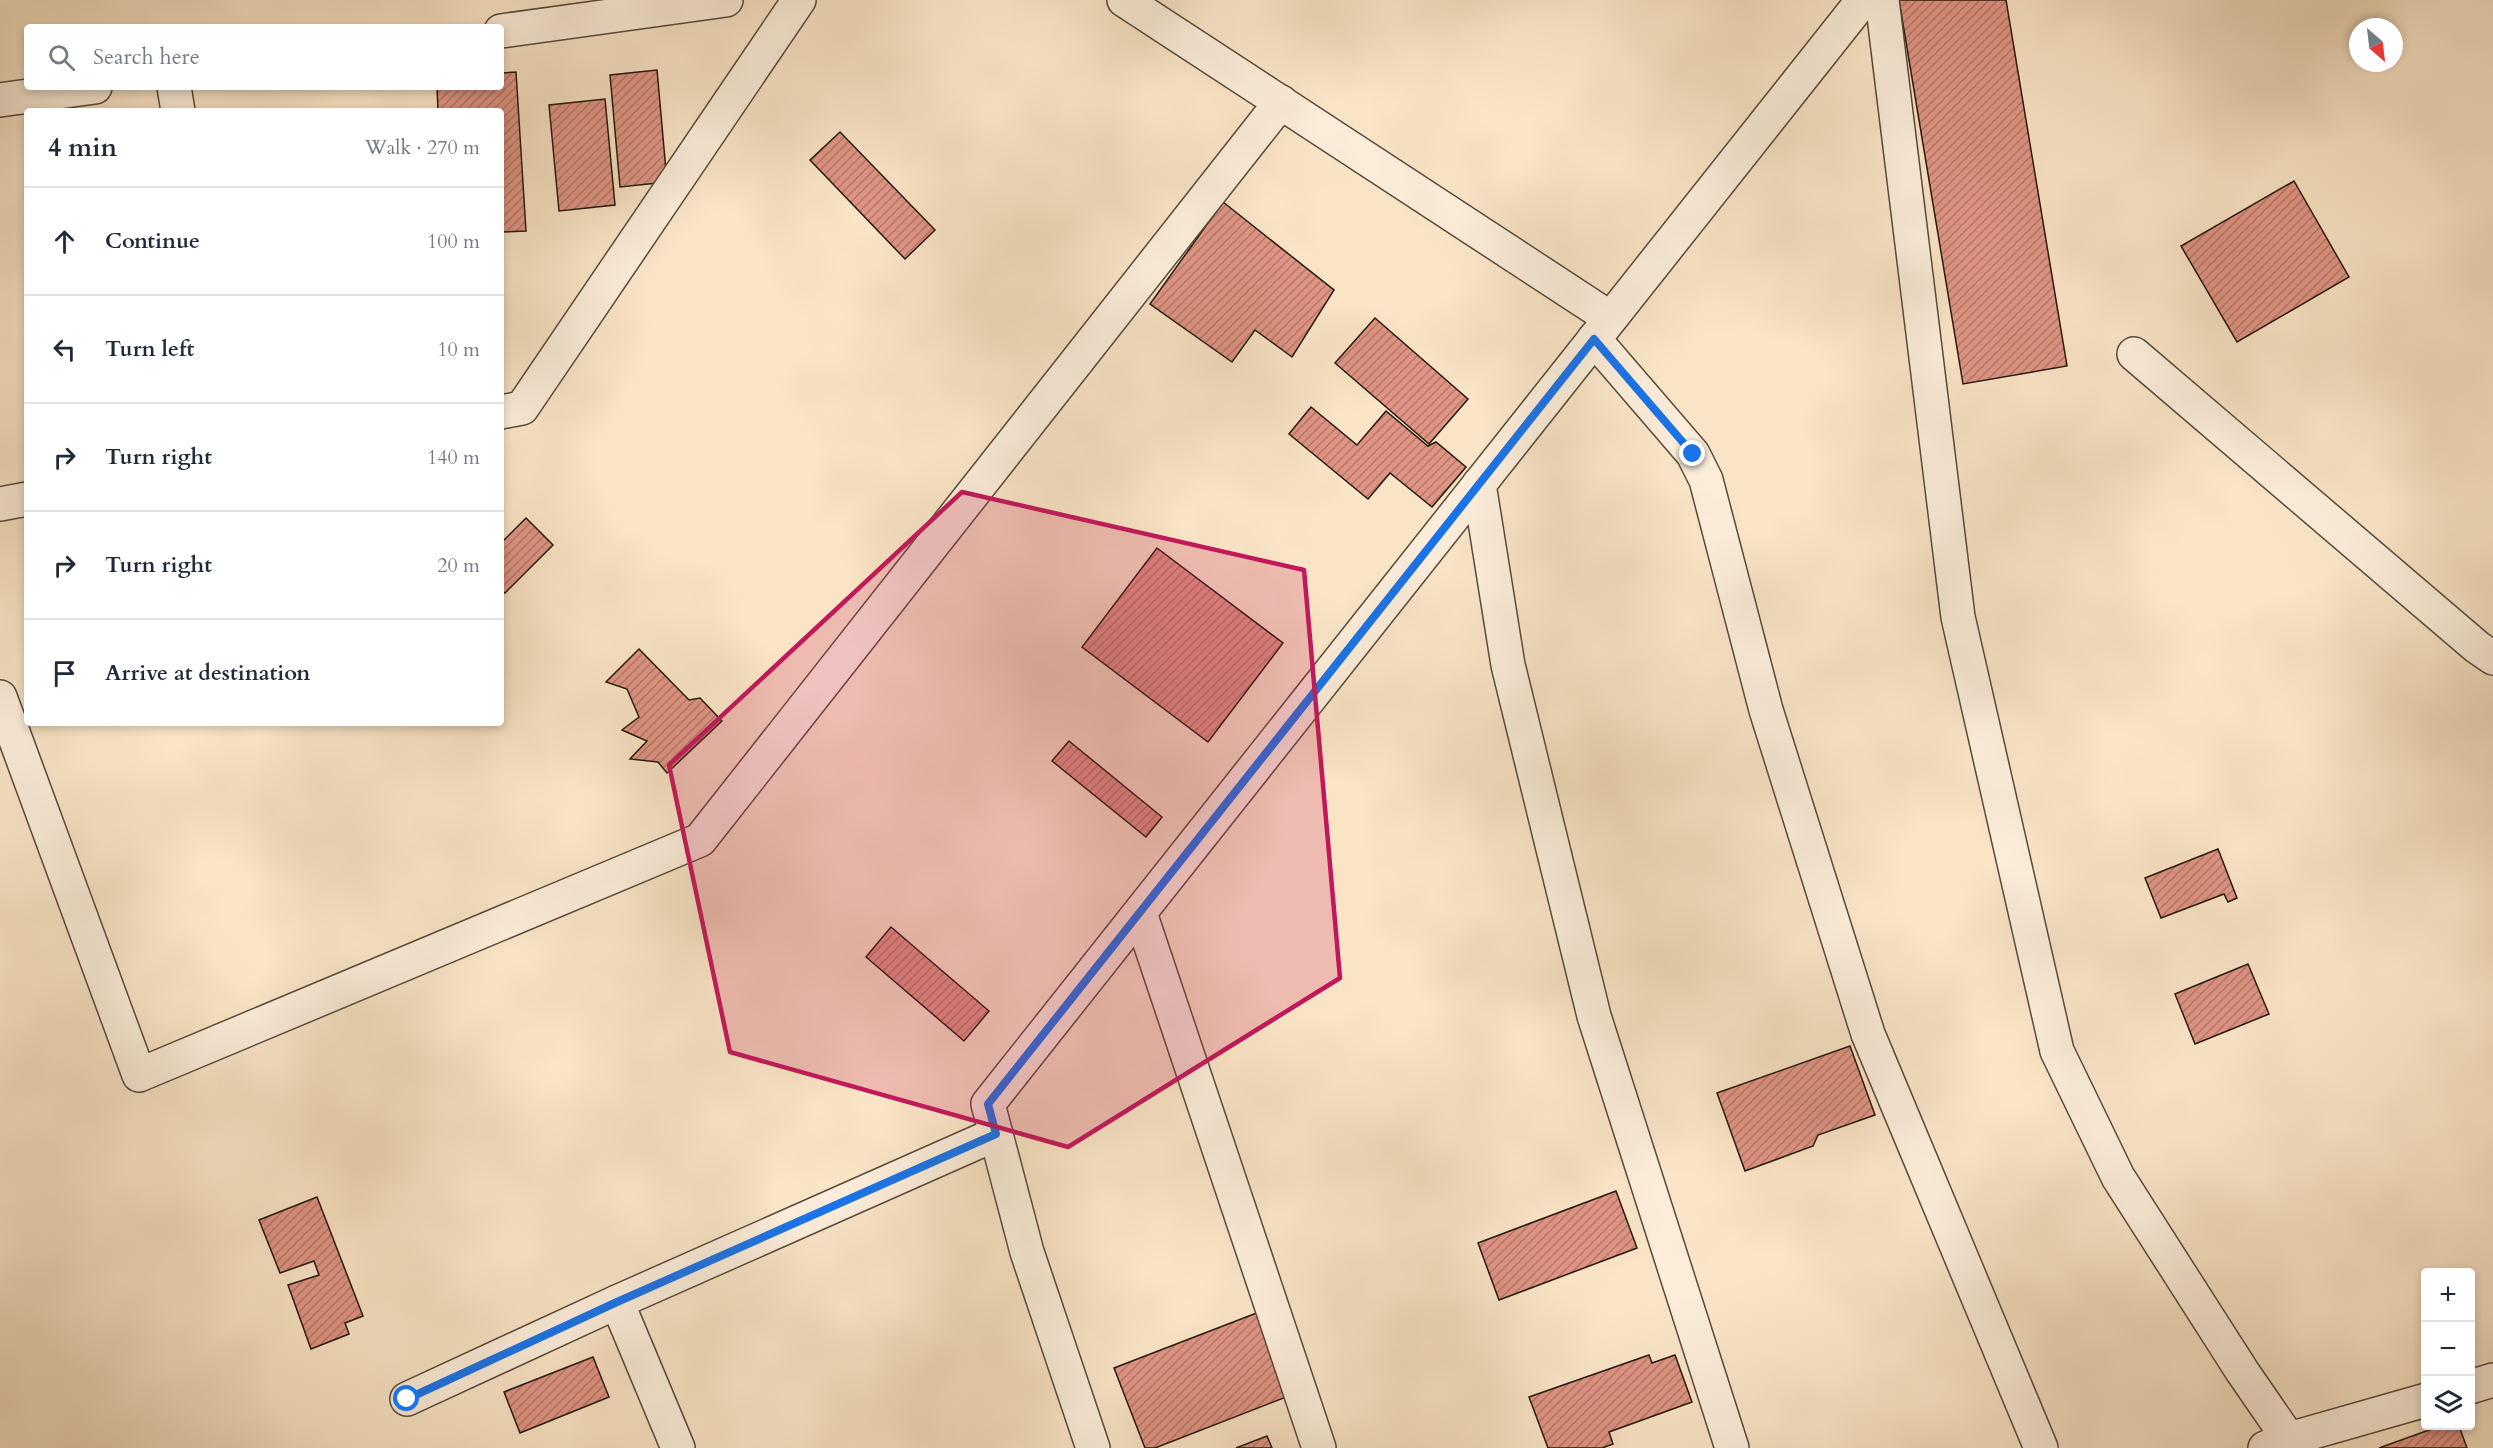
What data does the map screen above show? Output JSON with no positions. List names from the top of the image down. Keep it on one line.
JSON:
{"north":"bottom right","page":{"search":"Search here","heading":["4 min","Walk · 270 m"],"list":[["Continue","100 m"],["Turn left","10 m"],["Turn right","140 m"],["Turn right","20 m"],"Arrive at destination"],"map_buttons":["+","−"]}}
